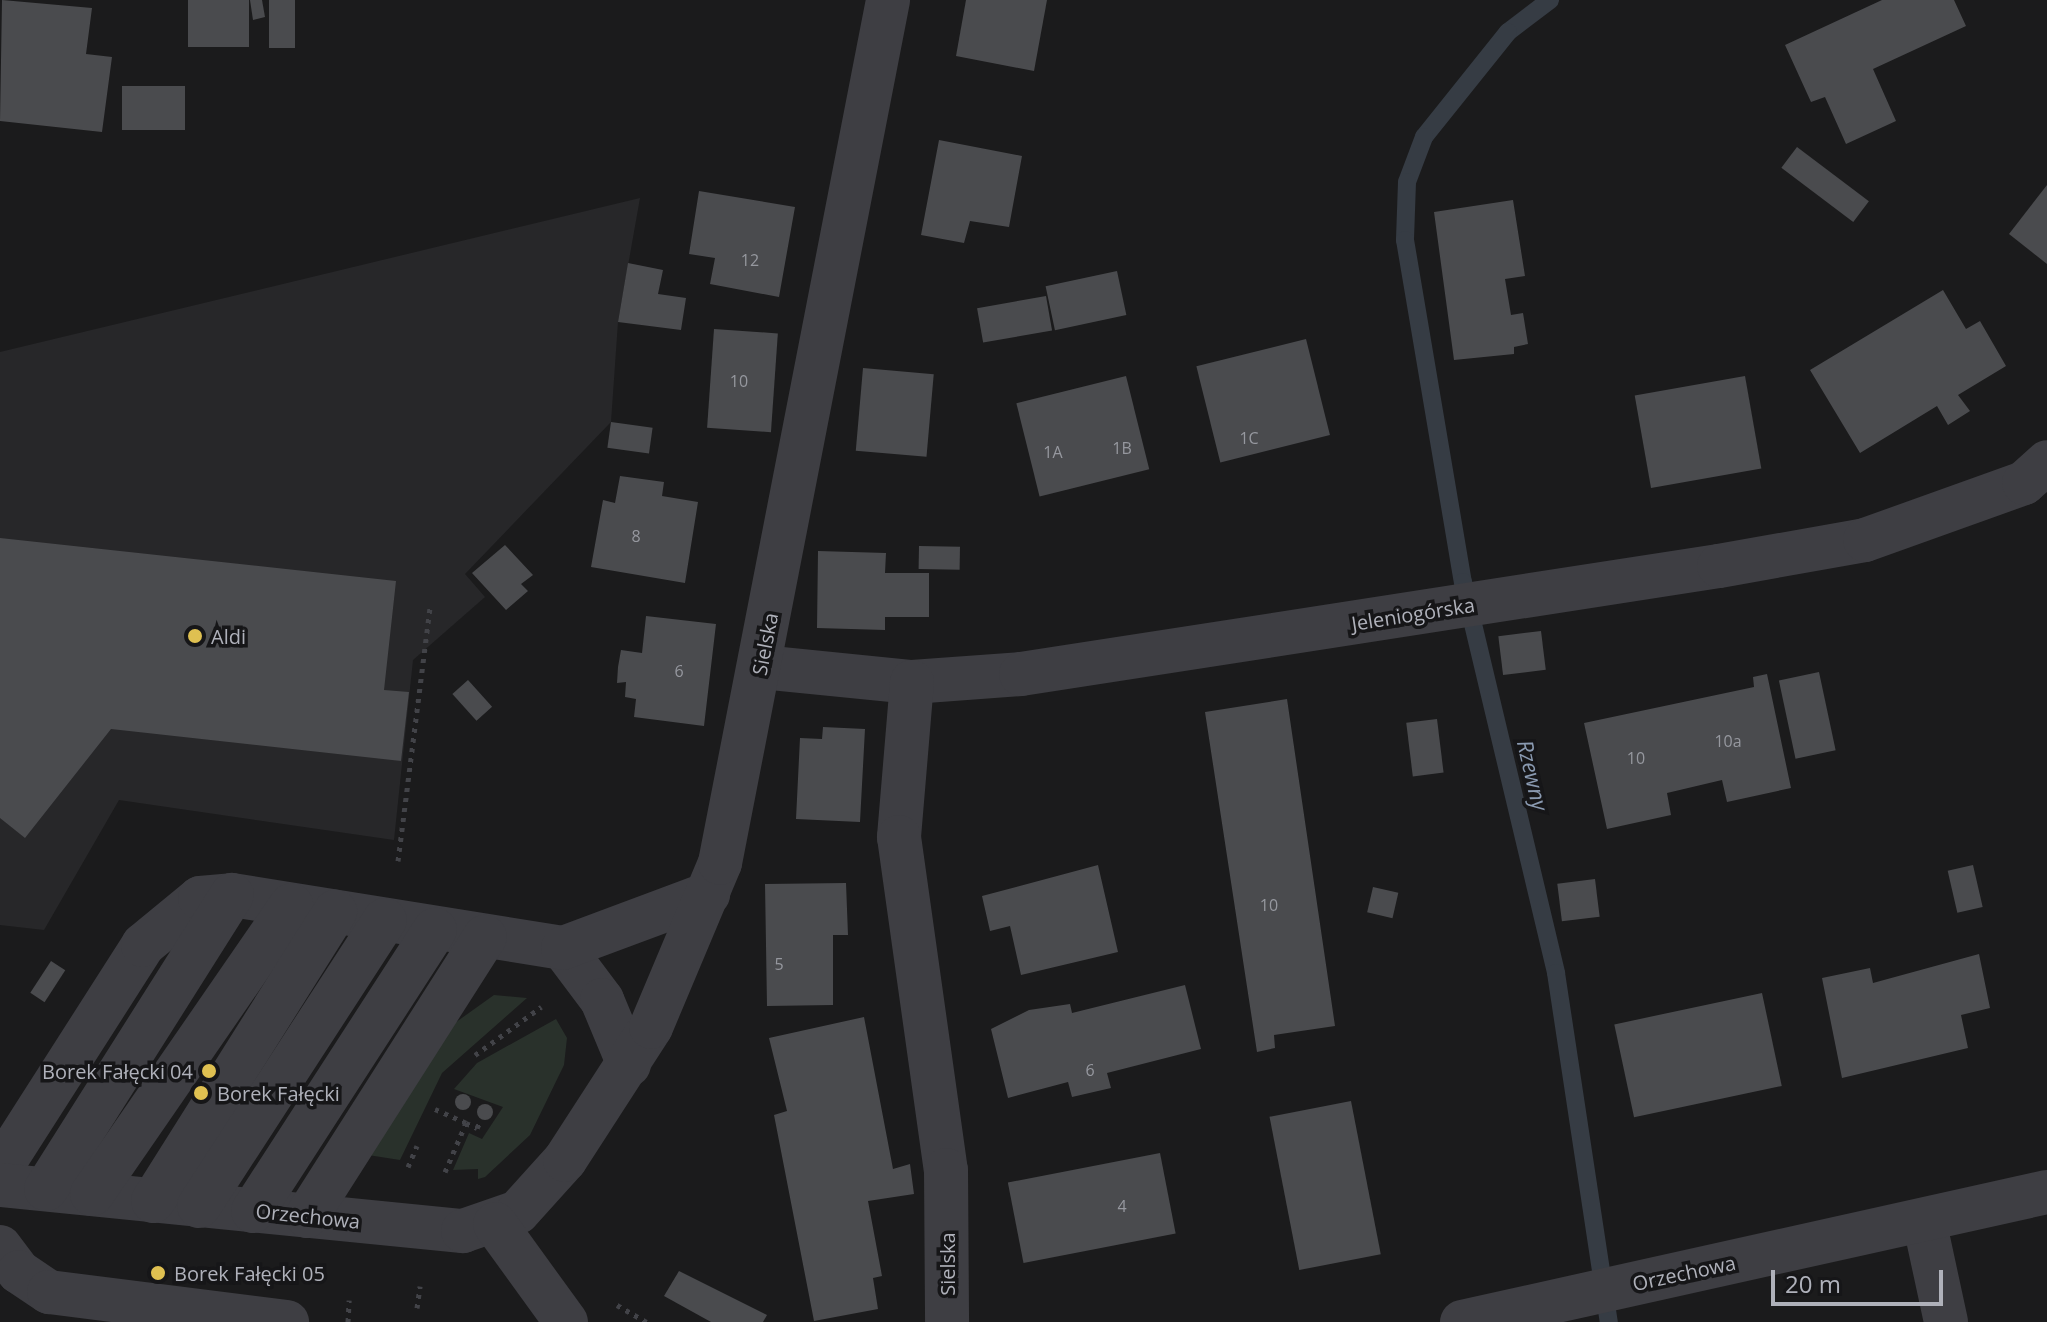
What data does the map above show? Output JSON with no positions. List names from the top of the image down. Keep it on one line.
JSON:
{"streets":{"street":["Jeleniogórska","Sielska","Orzechowa"]},"crossings":[["Jeleniogórska","Sielska"],["Sielska","Orzechowa"]],"water":["Rzewny"],"places":["Aldi","Borek Fałęcki 04","Borek Fałęcki","Borek Fałęcki 05"],"house_numbers":["12","10","1C","1B","1A","8","6","10a","10","10","5","6","4"],"scale_bar":"20 m"}
